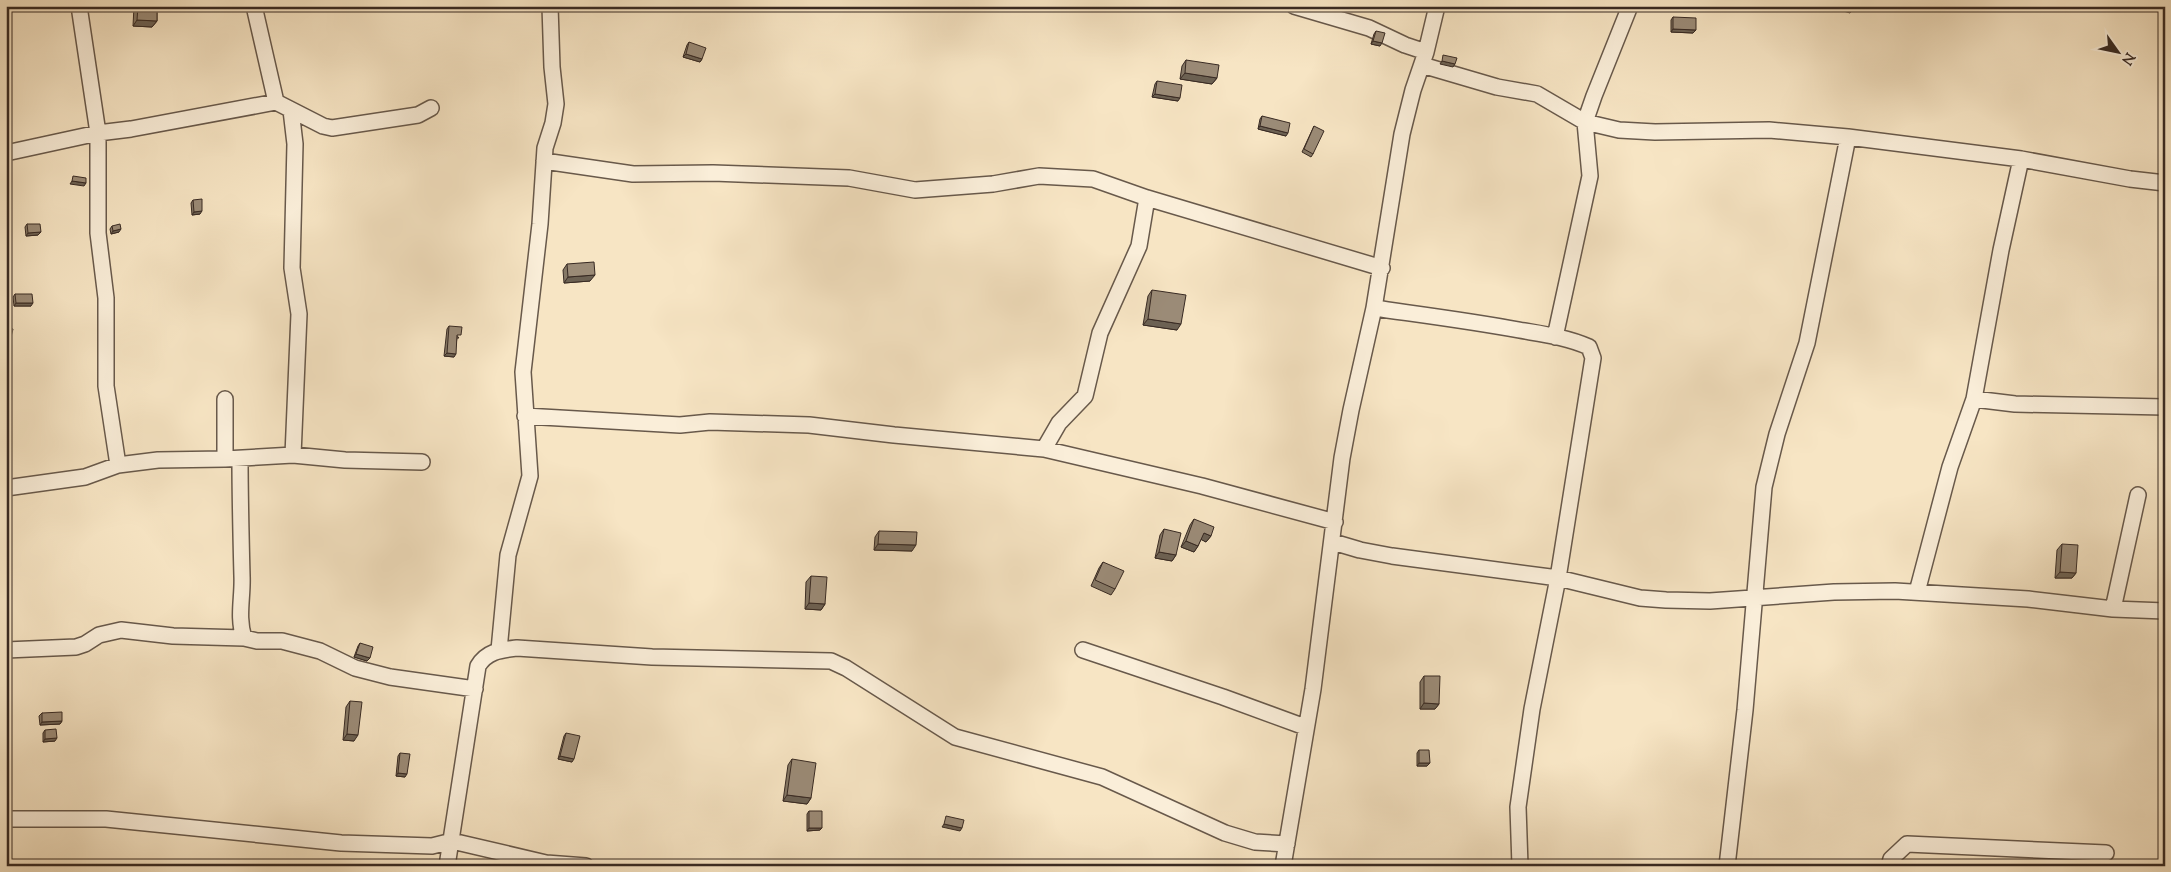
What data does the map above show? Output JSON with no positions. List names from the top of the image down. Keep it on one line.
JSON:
{"north":"bottom right"}
